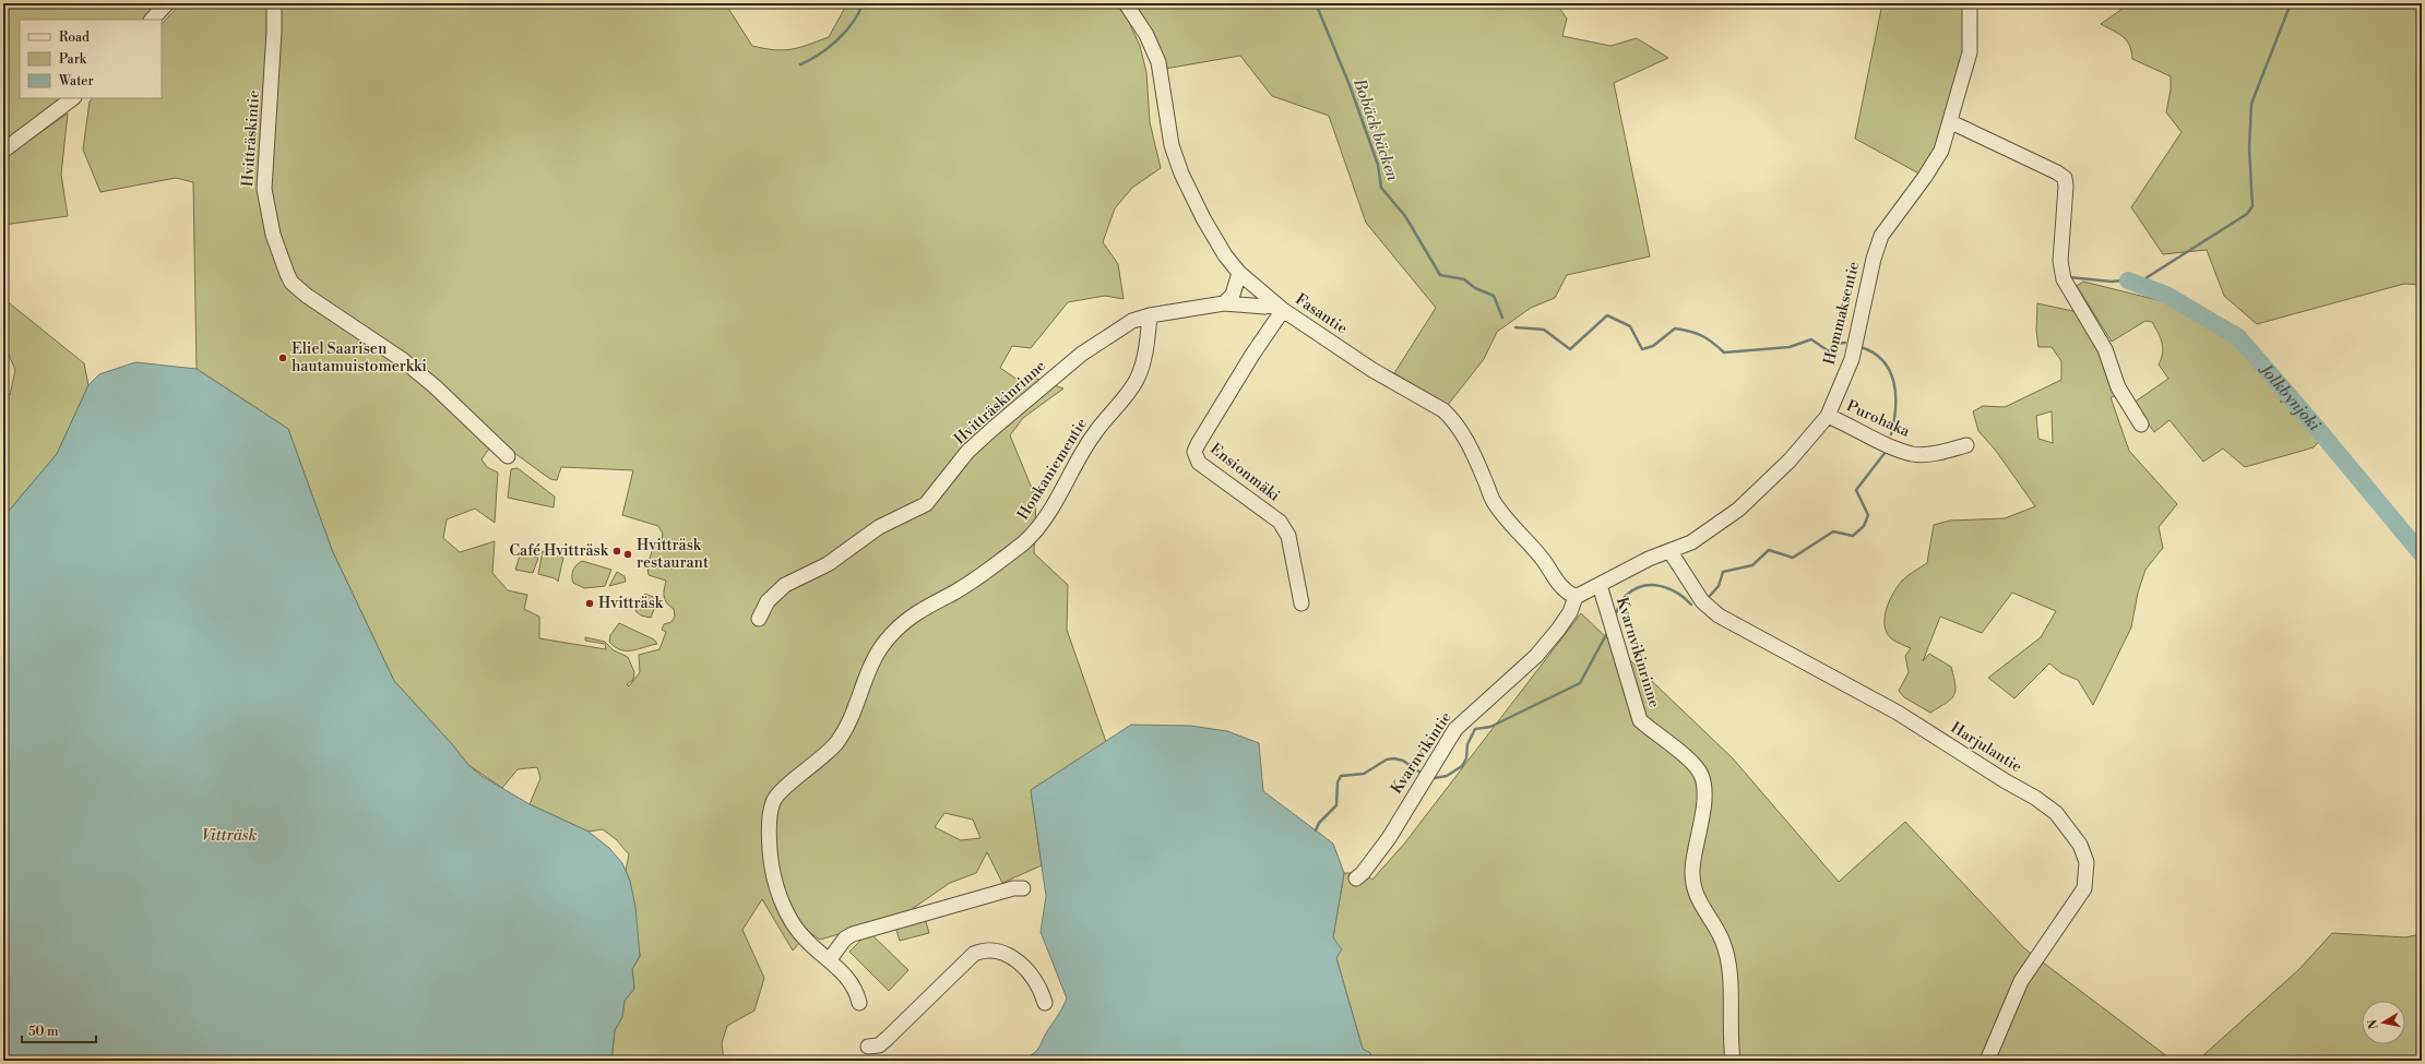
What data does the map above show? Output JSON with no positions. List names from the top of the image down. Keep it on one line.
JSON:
{"streets":{"street":["Hvitträskintie","Hommaksentie","Fasantie","Hvitträskinrinne","Purohaka","Honkaniementie","Ensionmäki","Kvarnvikinrinne","Harjulantie","Kvarnvikintie"]},"crossings":[["Hommaksentie","Fasantie"],["Hommaksentie","Purohaka"],["Hommaksentie","Kvarnvikinrinne"],["Hommaksentie","Harjulantie"],["Hommaksentie","Kvarnvikintie"],["Fasantie","Ensionmäki"],["Fasantie","Kvarnvikintie"],["Hvitträskinrinne","Honkaniementie"]],"water":["Bobäck bäcken","Jolkbynjoki","Vitträsk"],"places":["Eliel Saarisen hautamuistomerkki","Café Hvitträsk","Hvitträsk restaurant","Hvitträsk"],"legend":["Road","Park","Water"],"scale_bar":"50 m","north":"left"}
